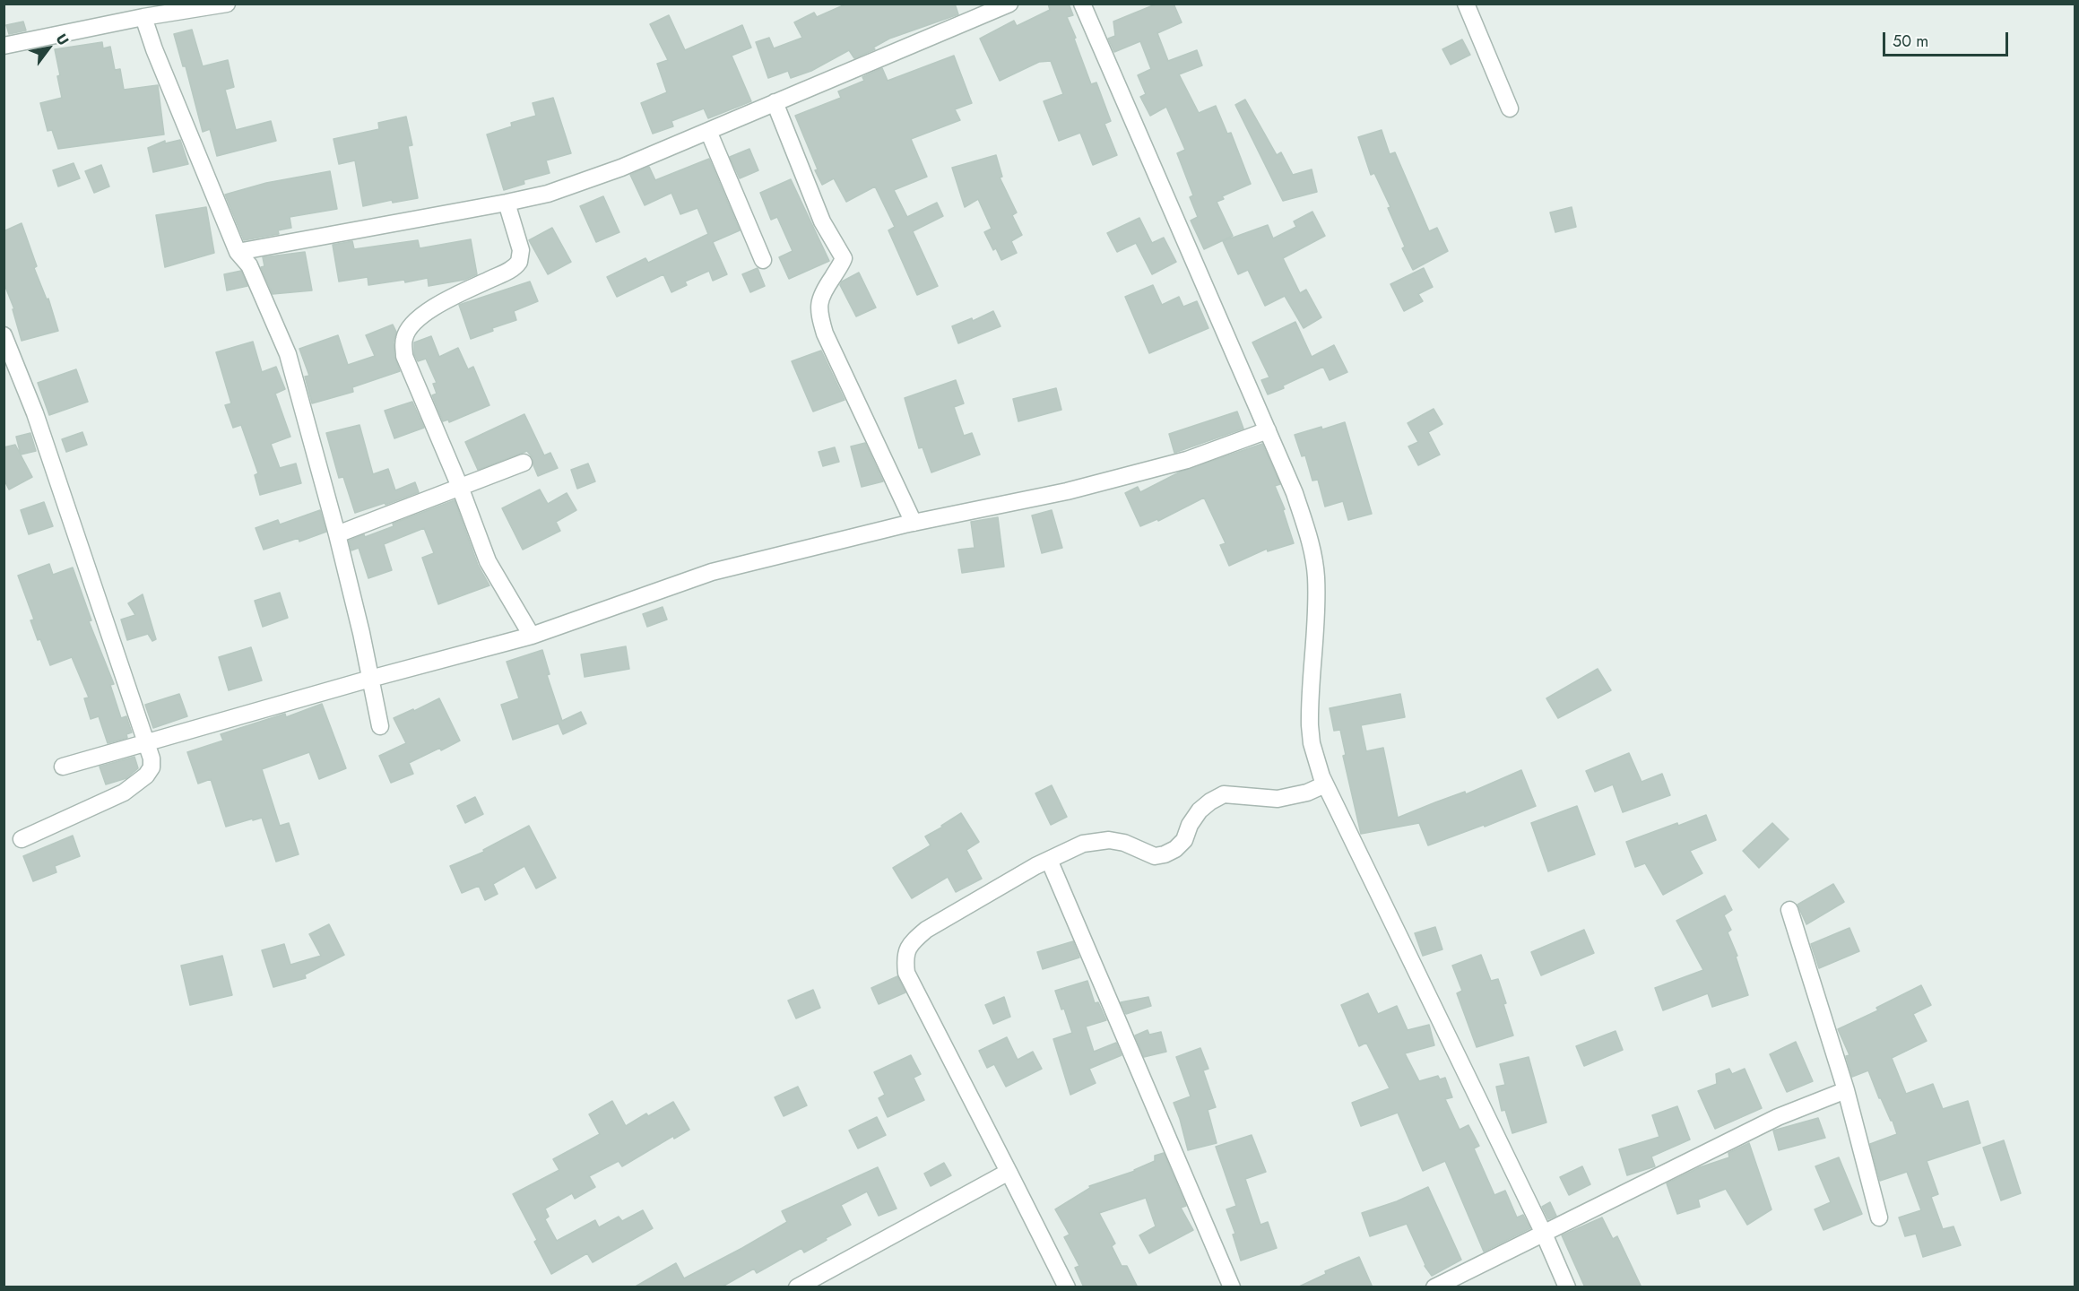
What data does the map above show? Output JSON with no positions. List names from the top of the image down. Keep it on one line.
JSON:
{"scale_bar":"50 m","north":"top right"}
